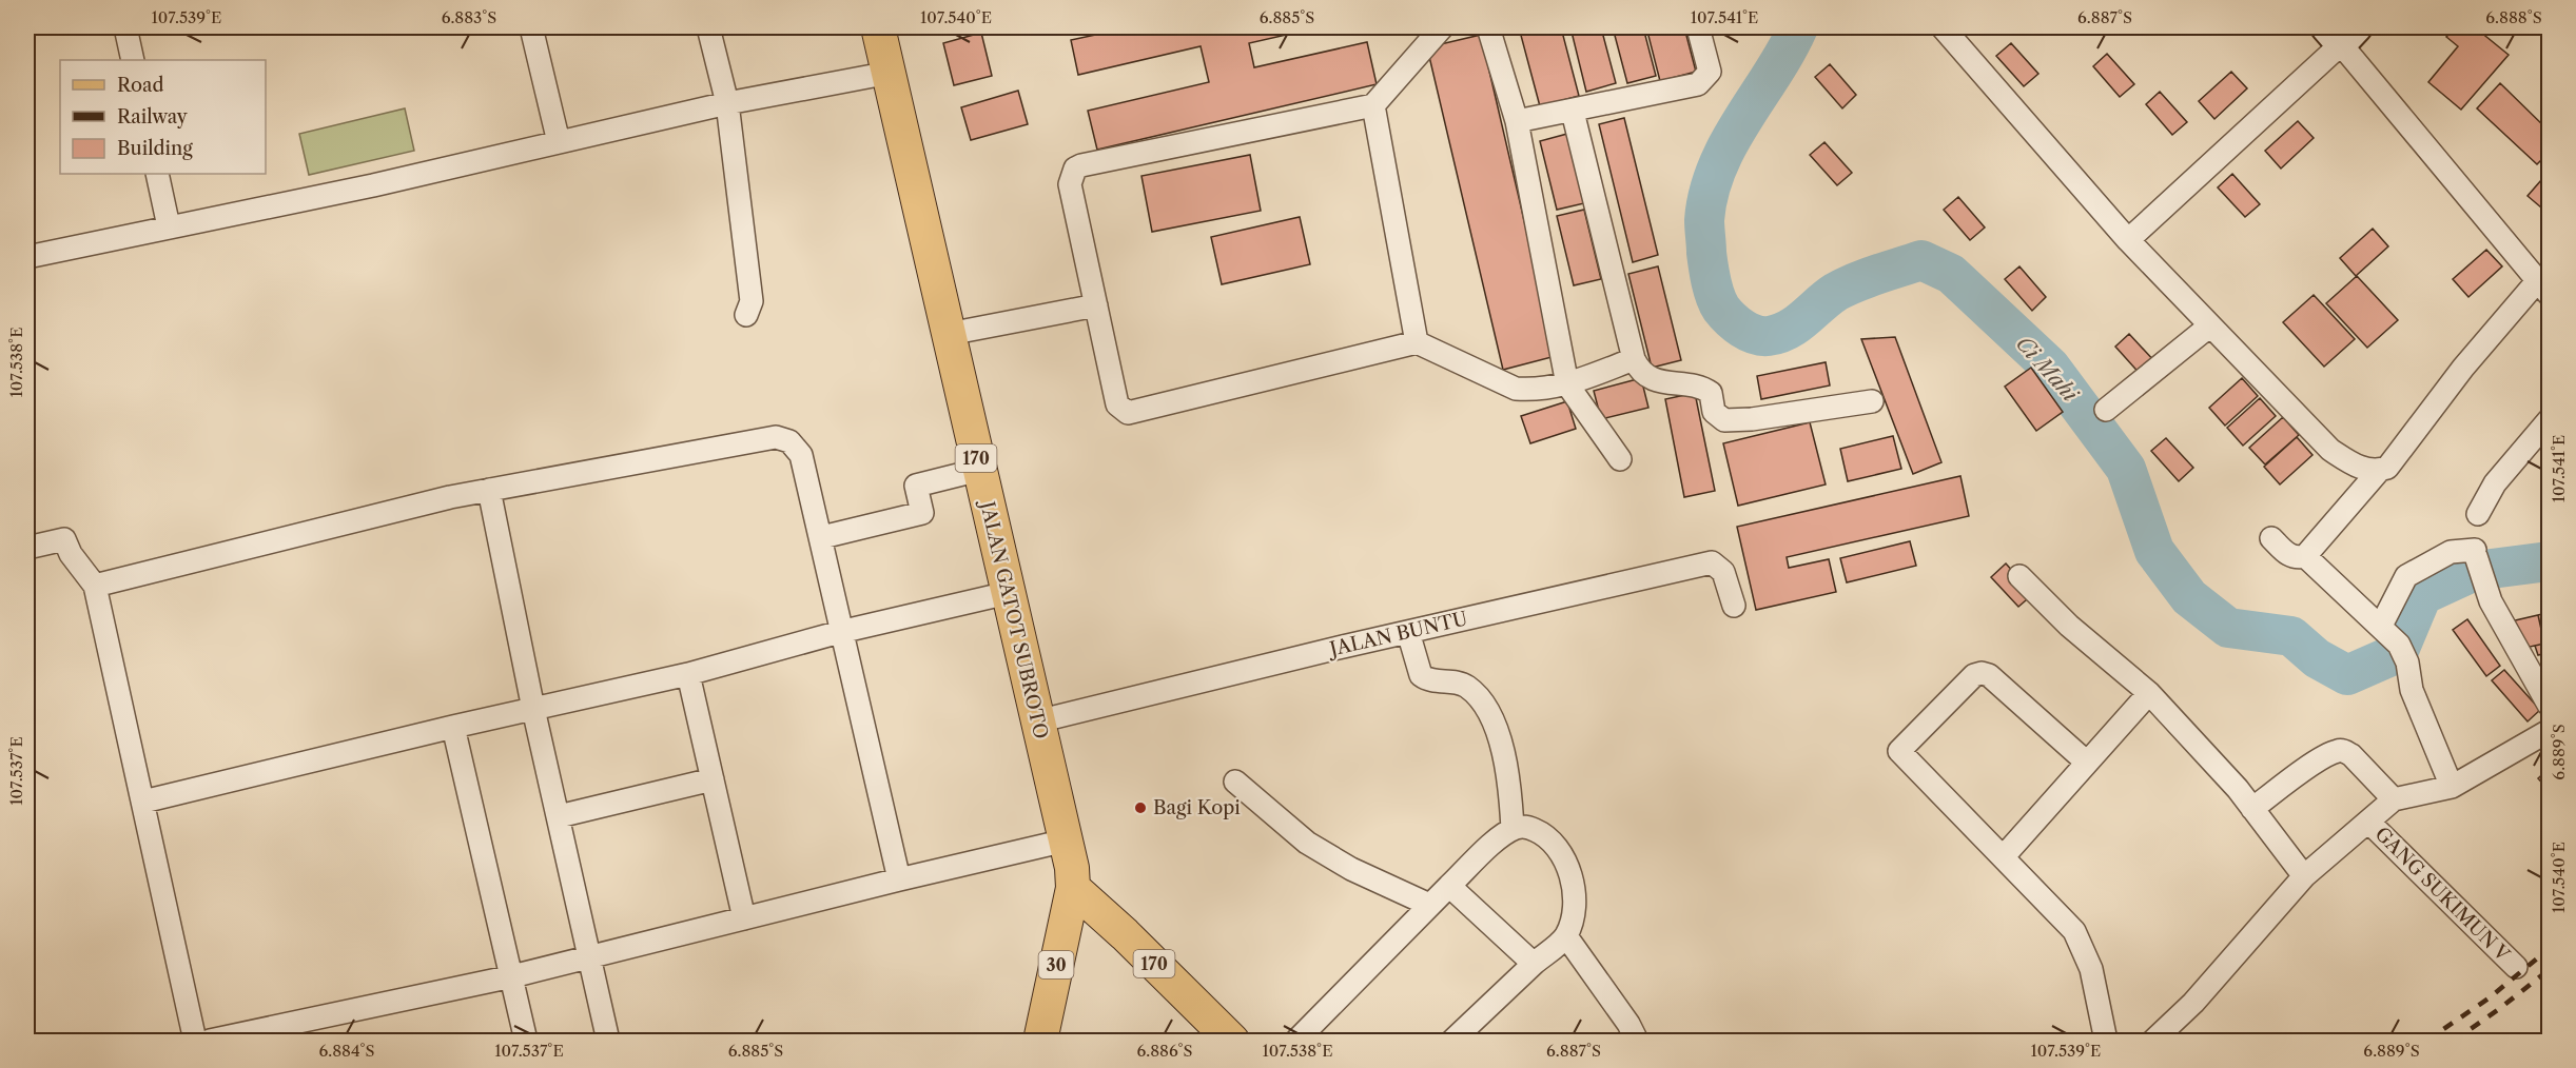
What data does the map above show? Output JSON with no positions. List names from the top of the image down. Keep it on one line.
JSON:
{"streets":{"main road":["170","JALAN GATOT SUBROTO","30"],"street":["JALAN BUNTU","GANG SUKIMUN V"]},"crossings":[["170","JALAN GATOT SUBROTO"],["170","30"],["JALAN GATOT SUBROTO","JALAN BUNTU"],["JALAN GATOT SUBROTO","30"]],"water":["Ci Mahi"],"places":["Bagi Kopi"],"legend":["Road","Railway","Building"],"coordinates":["107.539°E","6.883°S","107.540°E","6.885°S","107.541°E","6.887°S","6.888°S","107.538°E","6.889°S","107.537°E","6.884°S","6.886°S"]}
